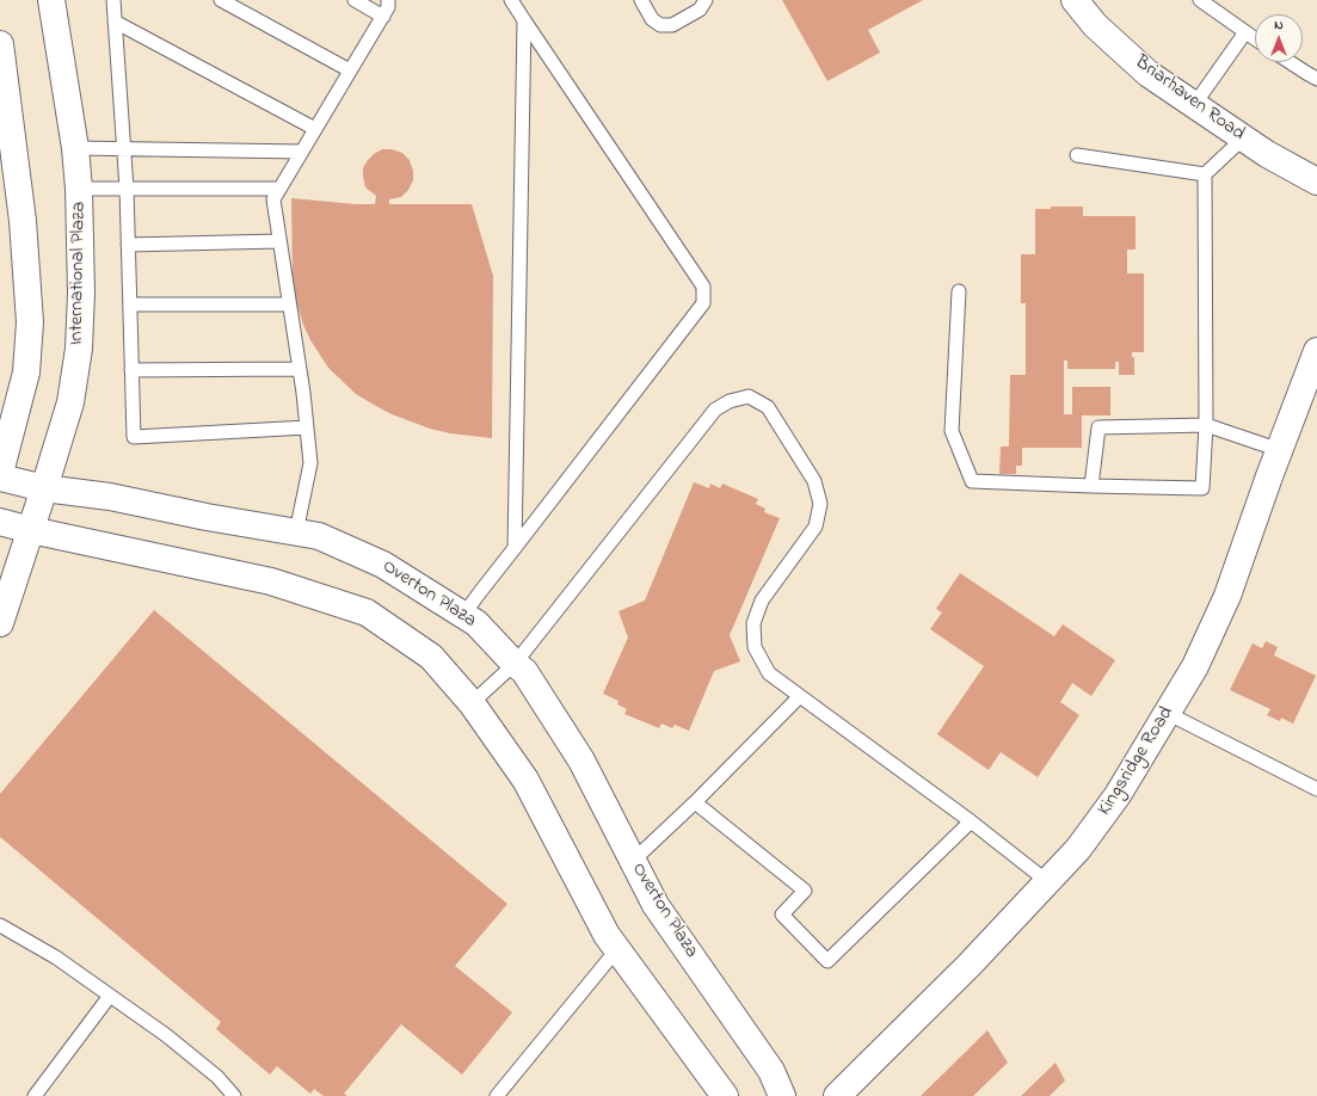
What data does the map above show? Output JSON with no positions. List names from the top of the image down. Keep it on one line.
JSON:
{"streets":{"street":["Briarhaven Road","International Plaza","Overton Plaza","Kingsridge Road"]},"crossings":[["International Plaza","Overton Plaza"]],"north":"top"}
